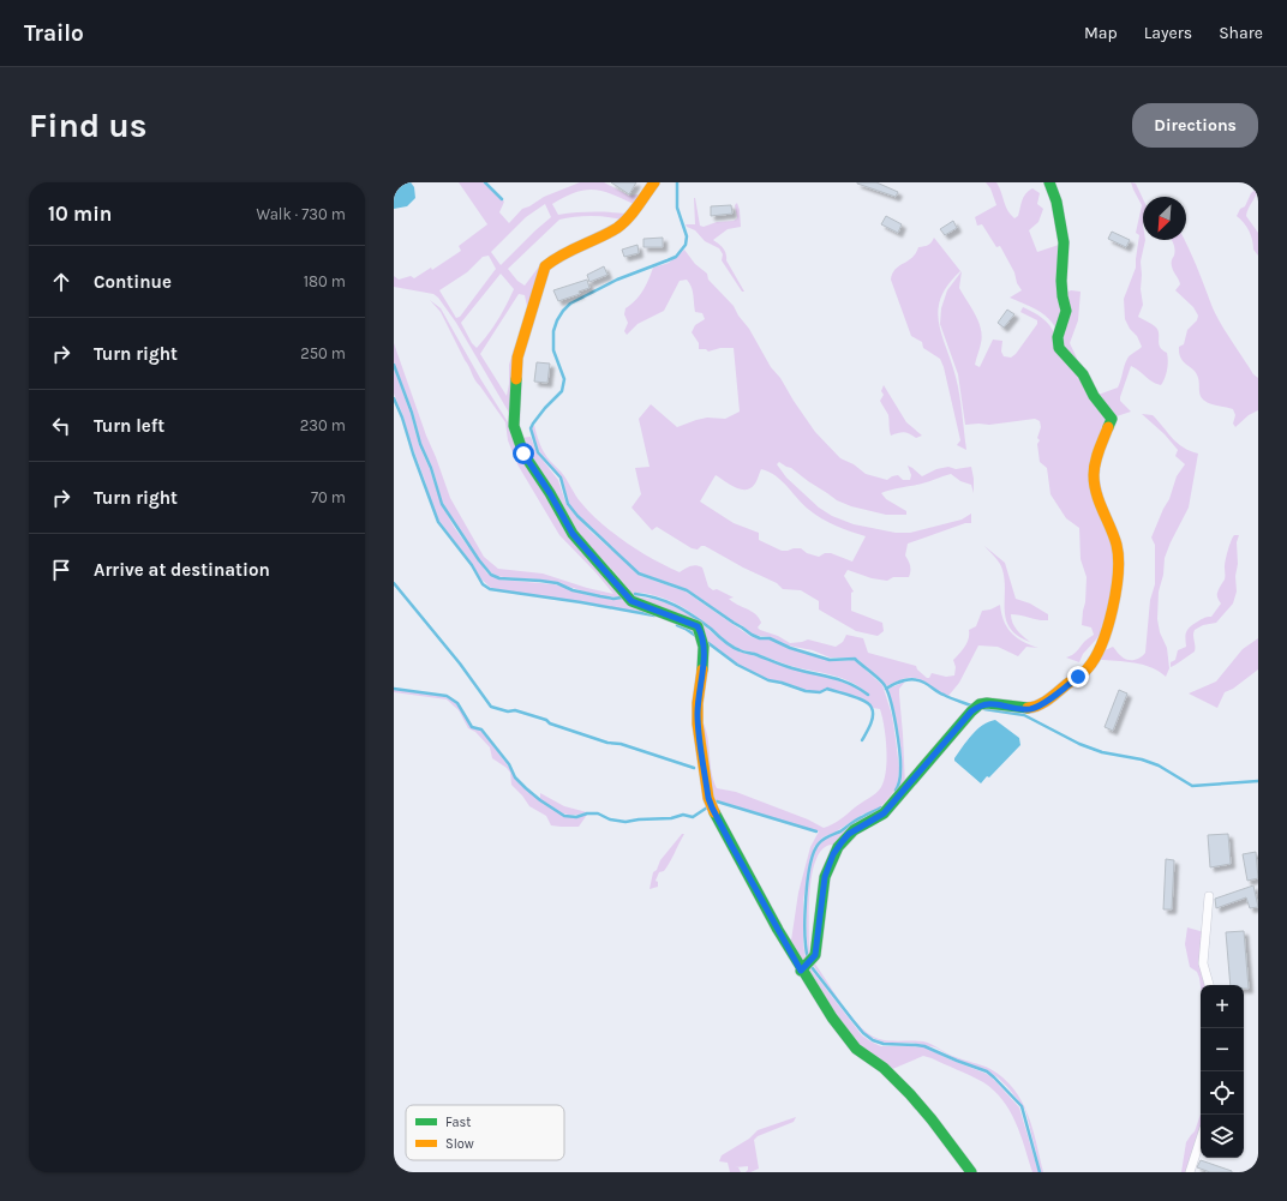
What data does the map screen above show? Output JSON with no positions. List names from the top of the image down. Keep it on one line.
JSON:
{"legend":["Fast","Slow"],"north":"bottom left","page":{"header":"Trailo","nav":["Map","Layers","Share"],"buttons":"Directions","title":"Find us","heading":["10 min","Walk · 730 m"],"list":[["Continue","180 m"],["Turn right","250 m"],["Turn left","230 m"],["Turn right","70 m"],"Arrive at destination"],"map_buttons":["+","−"]}}
